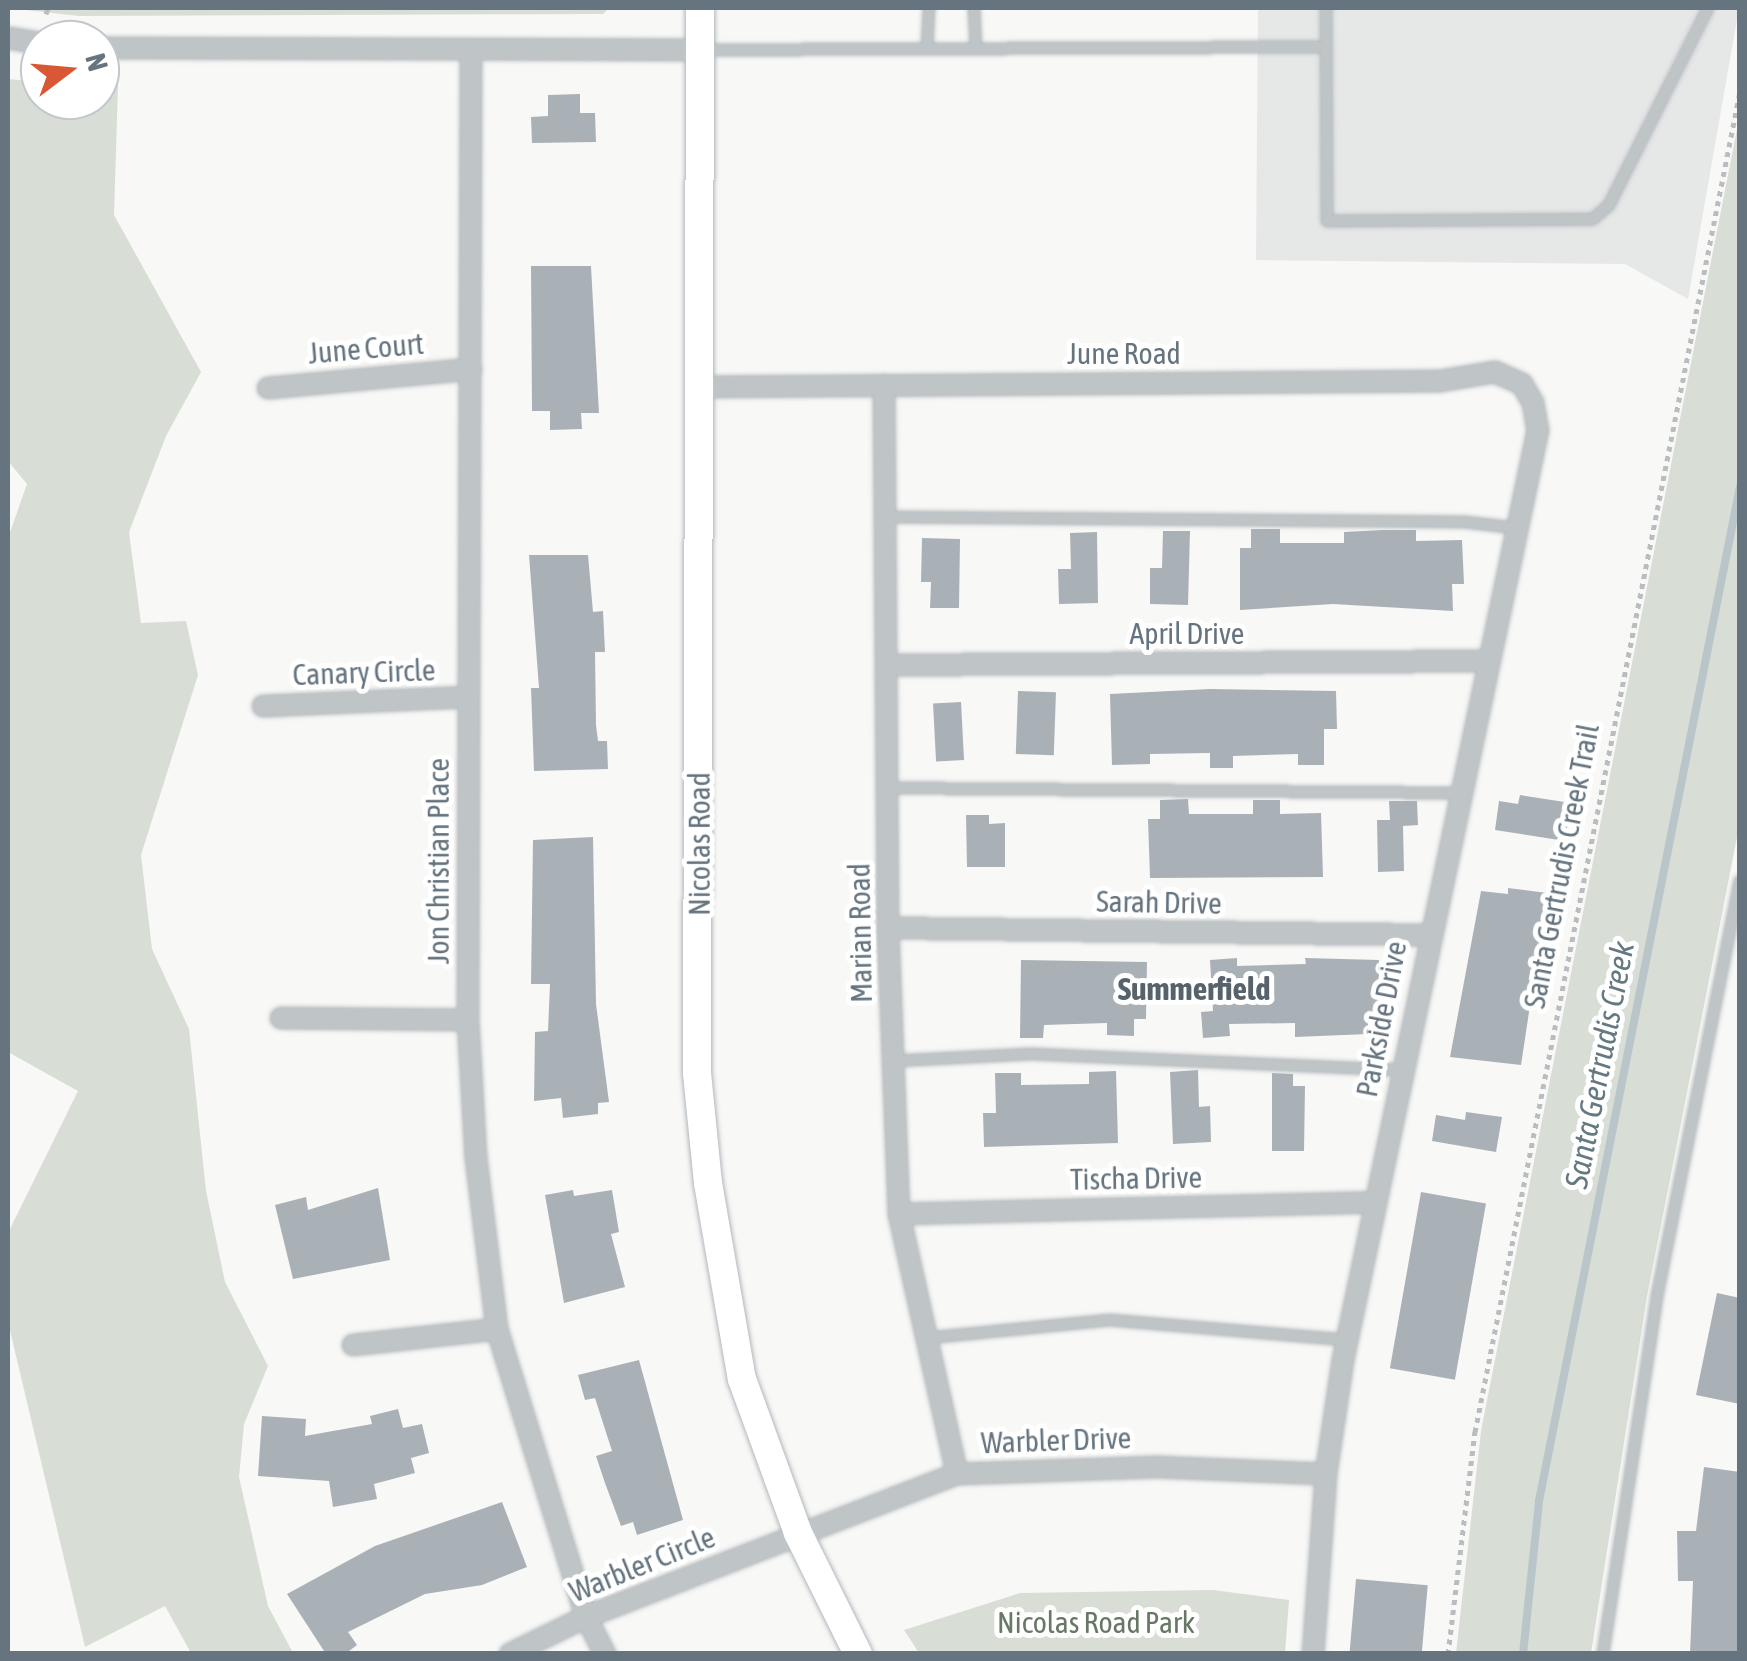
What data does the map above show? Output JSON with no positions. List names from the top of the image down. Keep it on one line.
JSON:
{"streets":{"main road":["Nicolas Road"],"street":["June Court","June Road","April Drive","Canary Circle","Jon Christian Place","Sarah Drive","Marian Road","Parkside Drive","Tischa Drive","Warbler Drive","Warbler Circle"],"path":["Santa Gertrudis Creek Trail"]},"crossings":[["June Court","Jon Christian Place"],["June Road","Nicolas Road"],["June Road","Marian Road"],["June Road","Parkside Drive"],["April Drive","Marian Road"],["April Drive","Parkside Drive"],["Canary Circle","Jon Christian Place"],["Nicolas Road","Warbler Drive"],["Nicolas Road","Warbler Circle"],["Jon Christian Place","Warbler Circle"],["Sarah Drive","Marian Road"],["Sarah Drive","Parkside Drive"],["Marian Road","Tischa Drive"],["Marian Road","Warbler Drive"],["Parkside Drive","Tischa Drive"],["Parkside Drive","Warbler Drive"],["Warbler Drive","Warbler Circle"]],"districts":["Summerfield"],"water":["Santa Gertrudis Creek"],"parks":["Nicolas Road Park"],"north":"right"}
